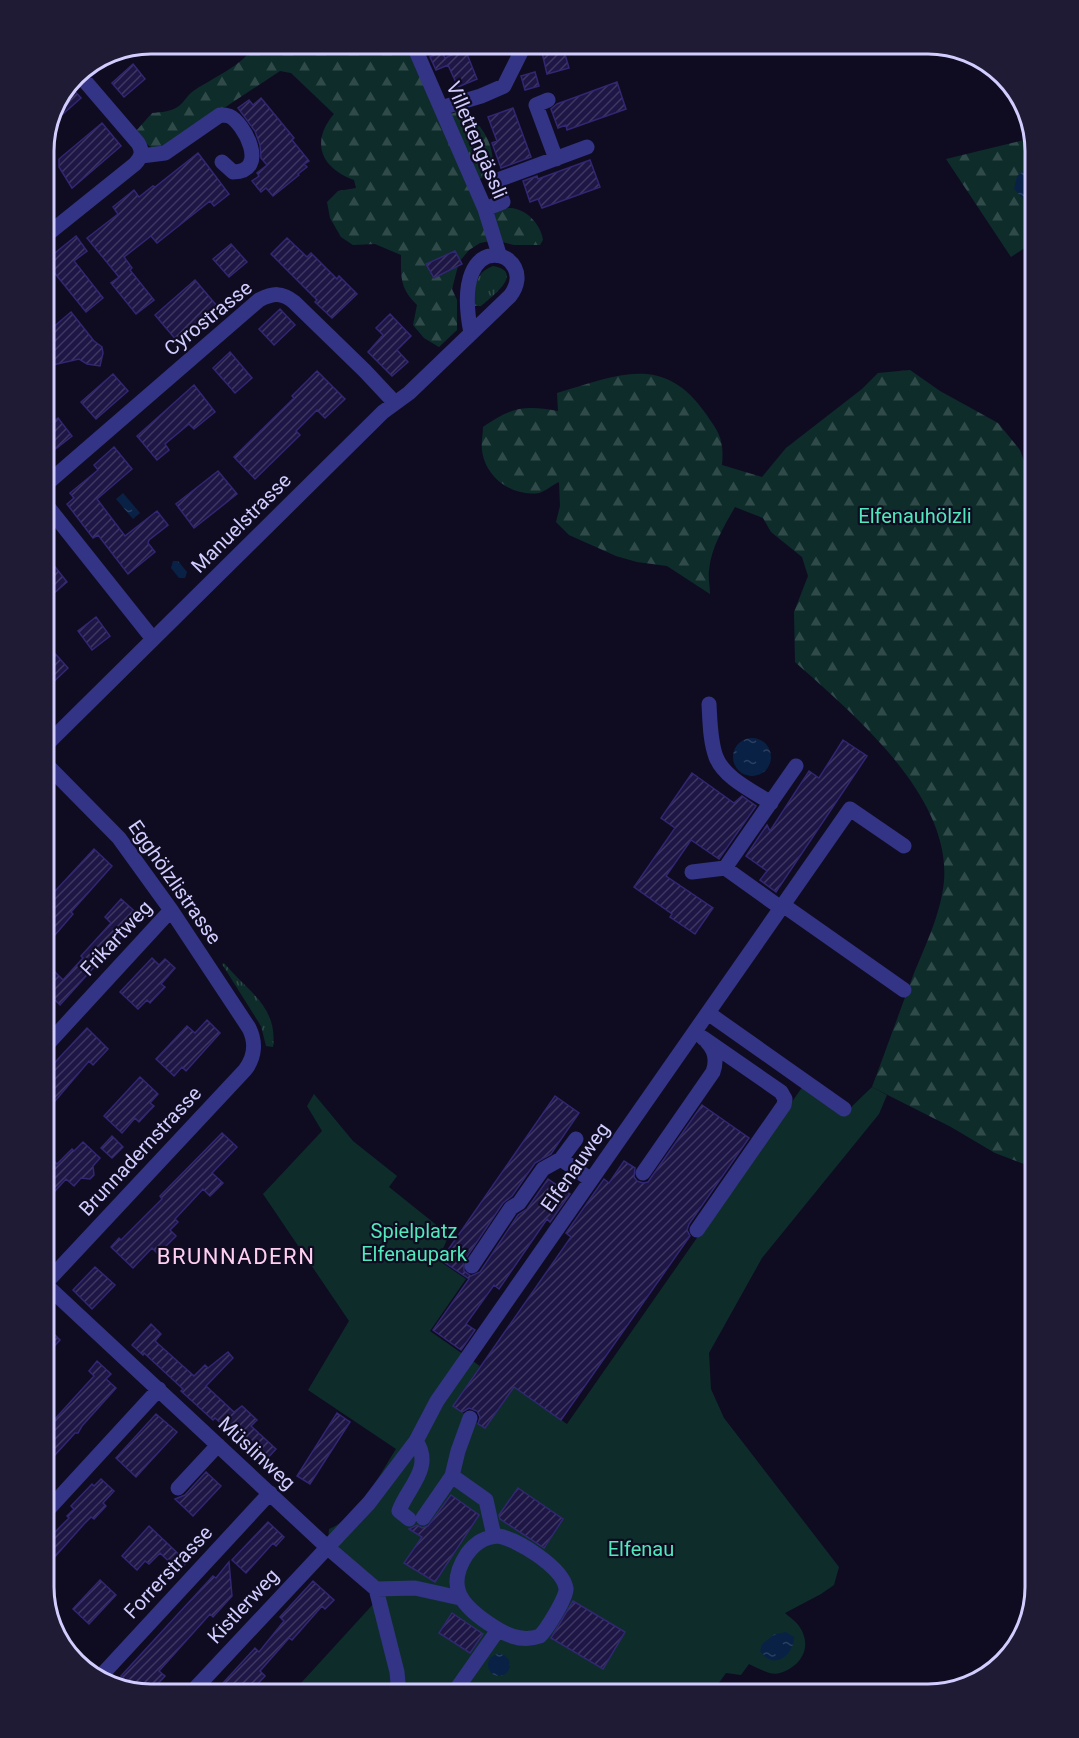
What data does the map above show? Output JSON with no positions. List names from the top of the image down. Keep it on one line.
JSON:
{"streets":{"street":["Villettengässli","Cyrostrasse","Manuelstrasse","Egghölzlistrasse","Frikartweg","Brunnadernstrasse","Elfenauweg","Müslinweg","Forrerstrasse","Kistlerweg"]},"crossings":[["Villettengässli","Manuelstrasse"],["Cyrostrasse","Manuelstrasse"],["Egghölzlistrasse","Frikartweg"],["Egghölzlistrasse","Brunnadernstrasse"],["Elfenauweg","Müslinweg"],["Elfenauweg","Kistlerweg"],["Müslinweg","Forrerstrasse"],["Müslinweg","Kistlerweg"]],"districts":["BRUNNADERN"],"parks":["Elfenauhölzli","Spielplatz Elfenaupark","Elfenau"]}
